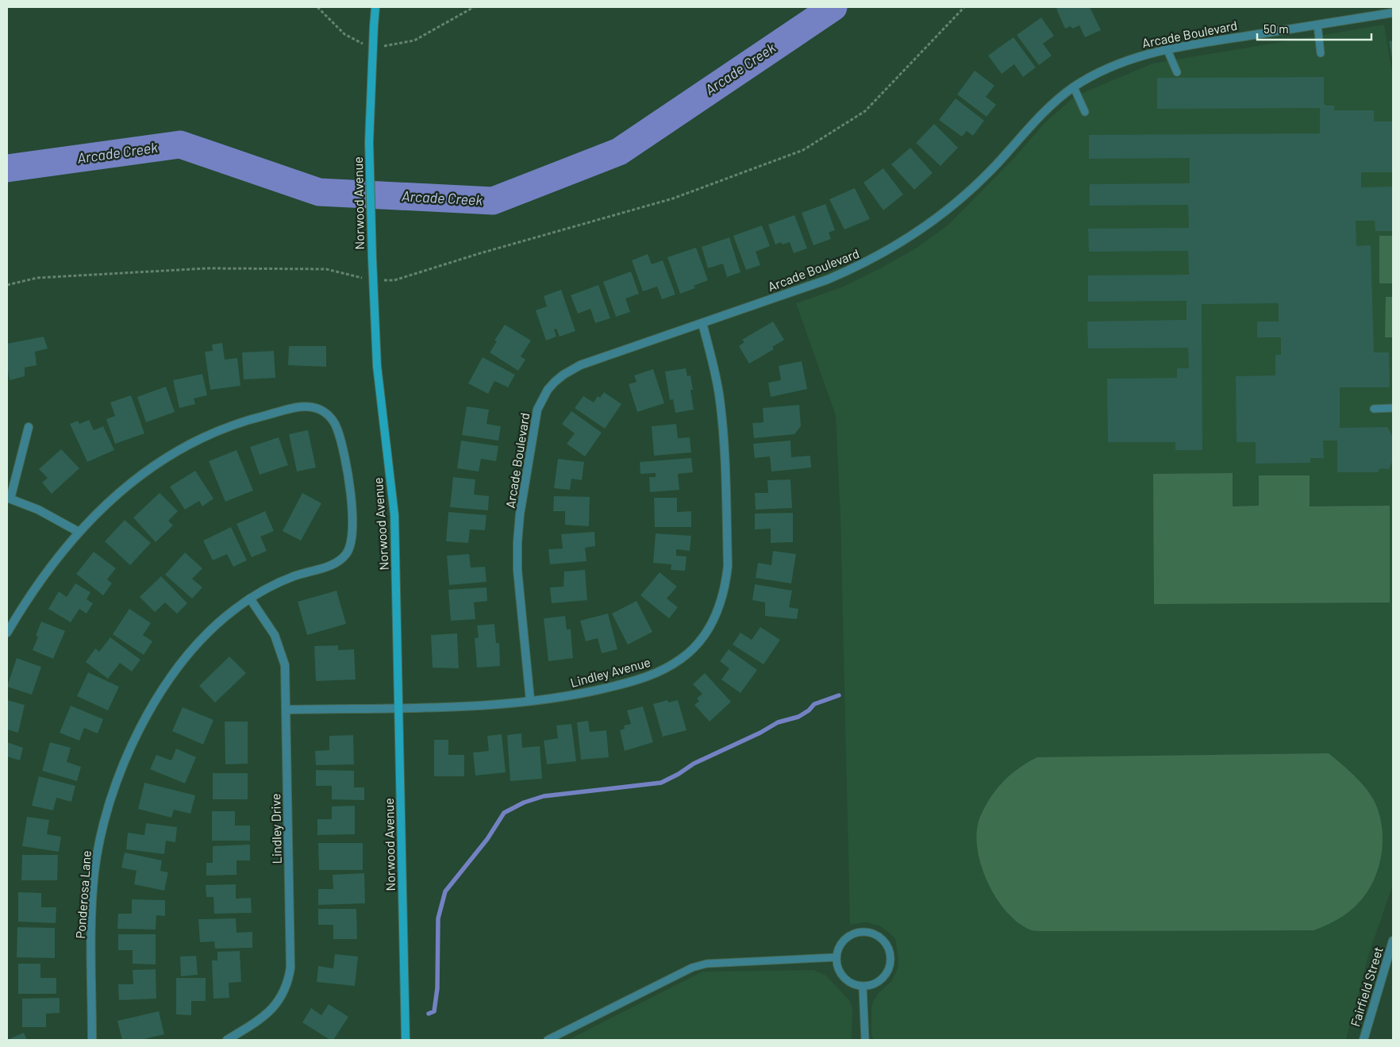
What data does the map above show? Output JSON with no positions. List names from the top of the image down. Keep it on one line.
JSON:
{"streets":{"main road":["Norwood Avenue"],"street":["Arcade Boulevard","Lindley Avenue","Lindley Drive","Ponderosa Lane","Fairfield Street"]},"crossings":[["Arcade Boulevard","Lindley Avenue"],["Norwood Avenue","Lindley Avenue"],["Lindley Avenue","Lindley Drive"],["Lindley Drive","Ponderosa Lane"]],"water":["Arcade Creek"],"scale_bar":"50 m"}
